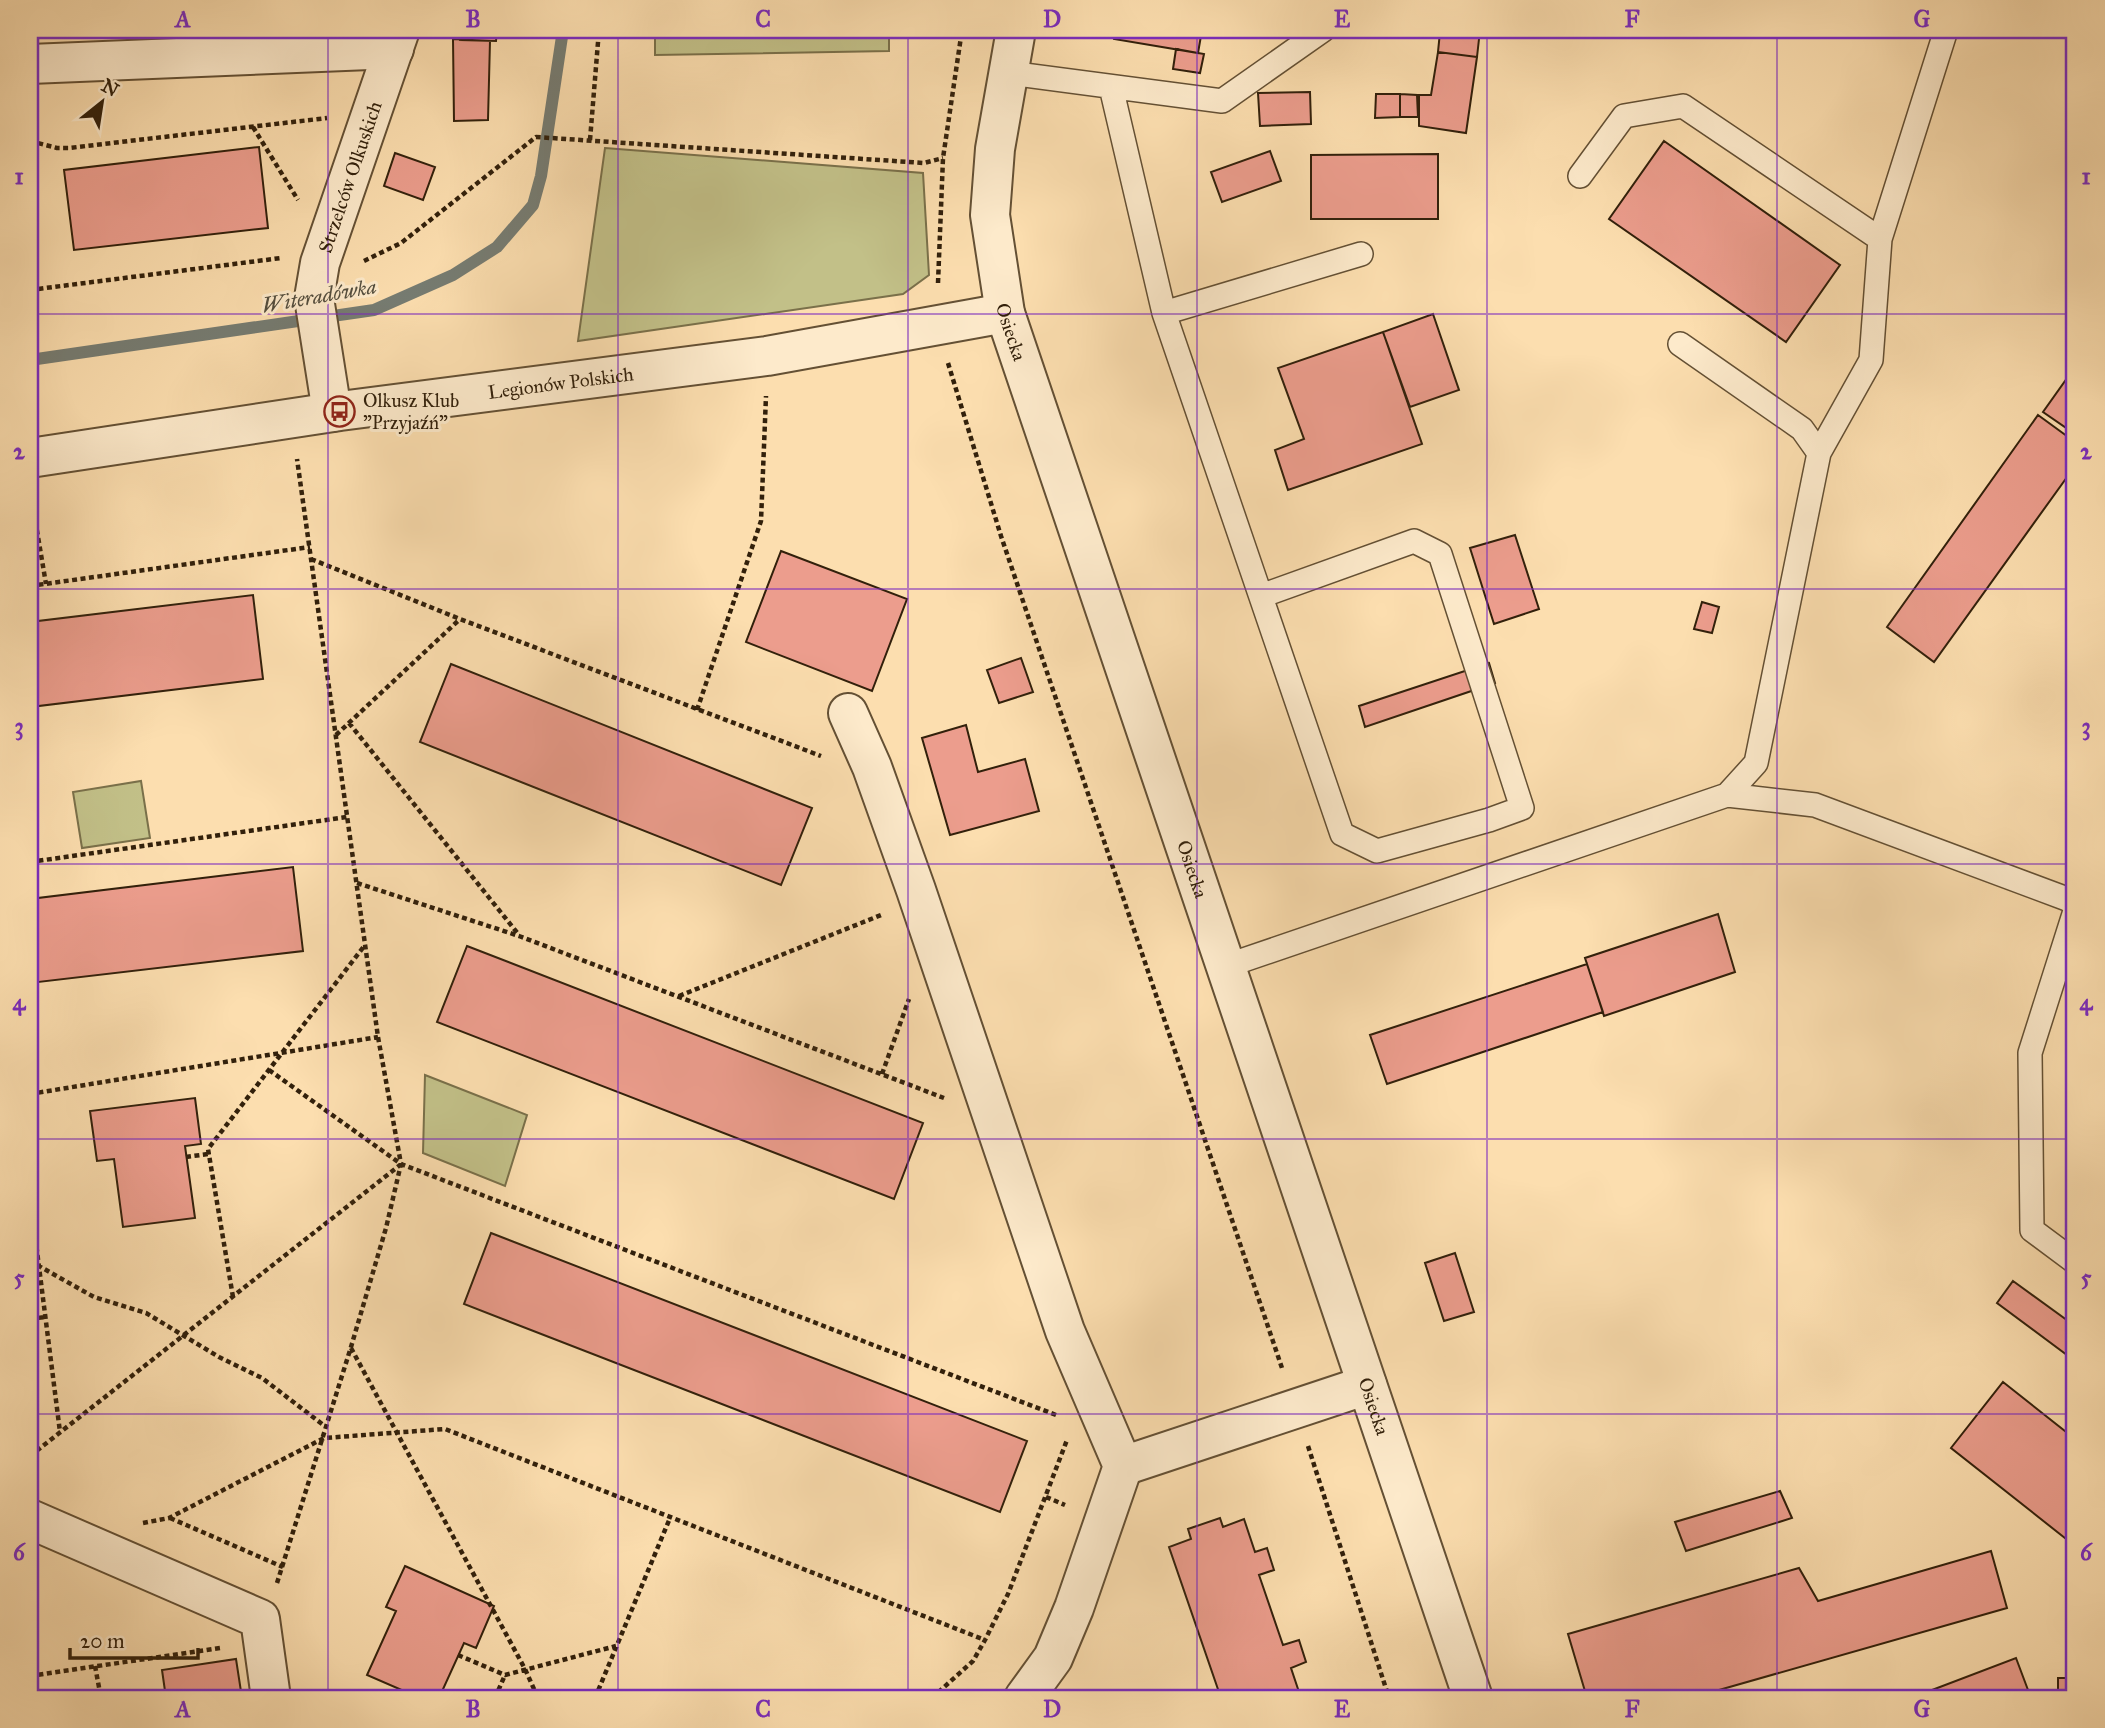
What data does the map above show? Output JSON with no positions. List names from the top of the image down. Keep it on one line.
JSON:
{"streets":{"street":["Strzelców Olkuskich","Osiecka","Legionów Polskich"]},"crossings":[["Strzelców Olkuskich","Legionów Polskich"],["Osiecka","Legionów Polskich"]],"water":["Witeradówka"],"places":{"bus stop":["Olkusz Klub \"Przyjaźń\""]},"scale_bar":"20 m","north":"top right","grid":{"columns":["A","B","C","D","E","F","G"],"rows":["1","2","3","4","5","6"]}}
